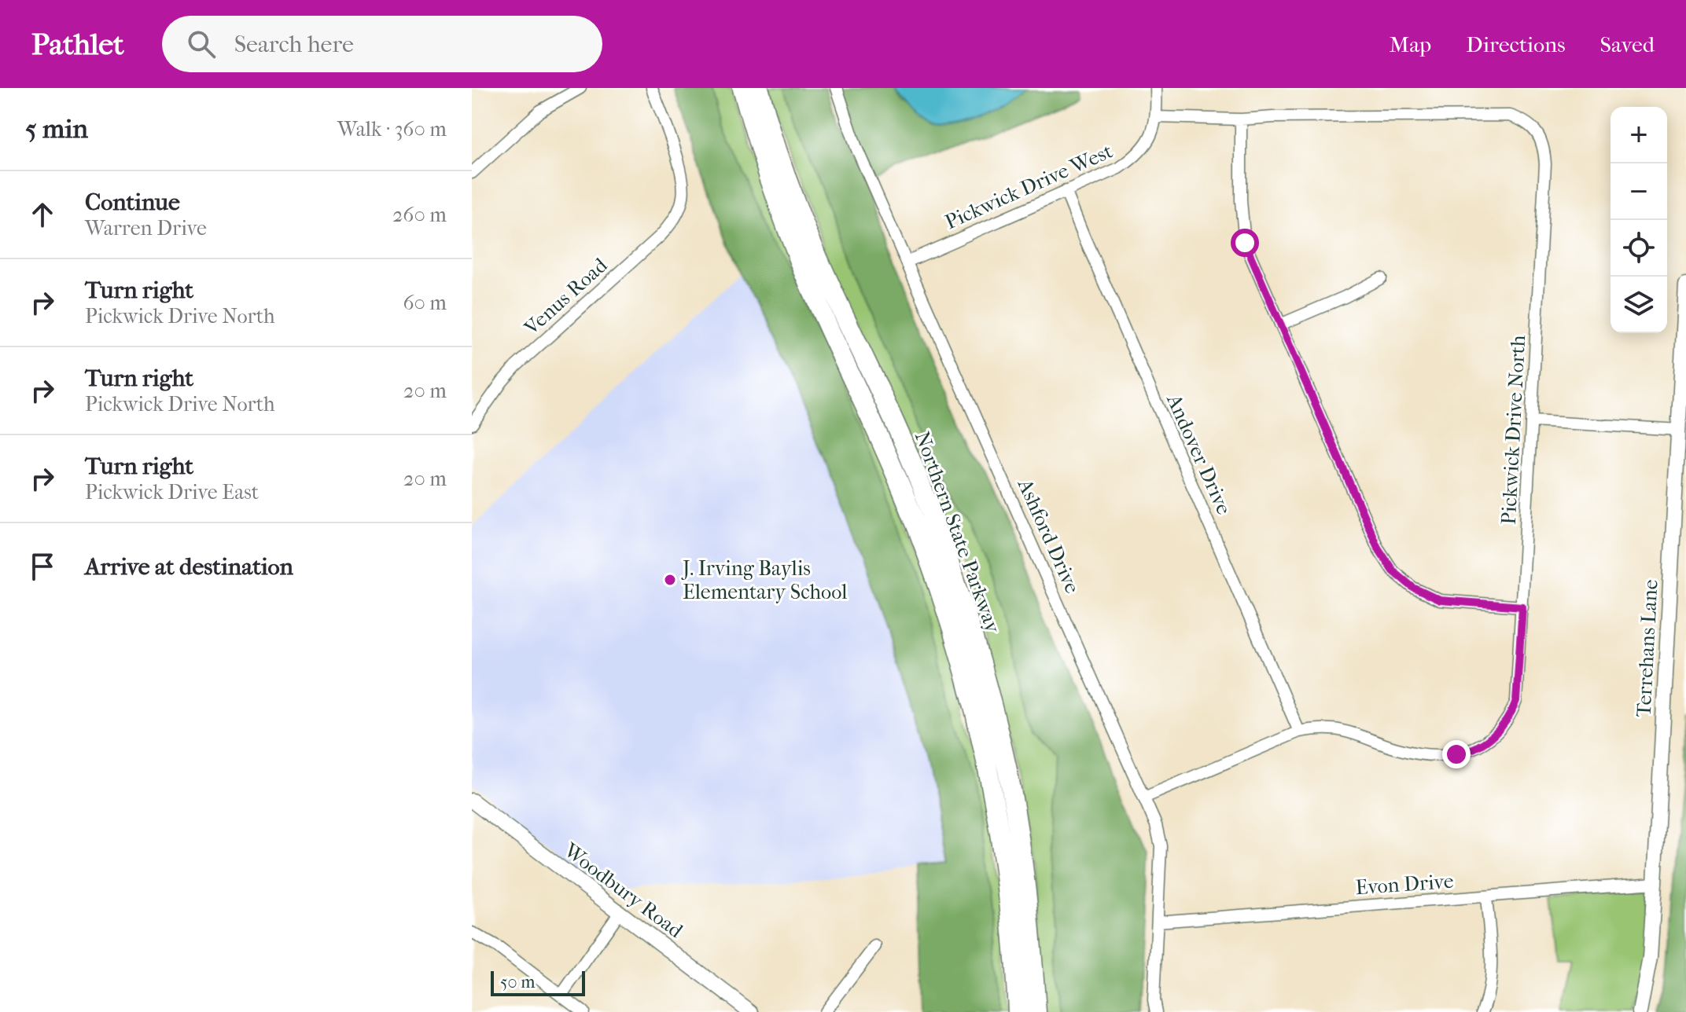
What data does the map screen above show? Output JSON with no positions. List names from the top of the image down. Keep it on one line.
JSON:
{"streets":{"highway":["Northern State Parkway"],"main road":["Terrehans Lane","Woodbury Road"],"street":["Pickwick Drive West","Venus Road","Pickwick Drive North","Andover Drive","Ashford Drive","Evon Drive"]},"crossings":[["Pickwick Drive West","Andover Drive"],["Pickwick Drive West","Ashford Drive"],["Pickwick Drive North","Andover Drive"],["Ashford Drive","Evon Drive"],["Terrehans Lane","Evon Drive"]],"places":["J. Irving Baylis Elementary School"],"scale_bar":"50 m","page":{"header":"Pathlet","search":"Search here","nav":["Map","Directions","Saved"],"heading":["5 min","Walk · 360 m"],"map_buttons":["+","−"],"list":[["Continue","Warren Drive","260 m"],["Turn right","Pickwick Drive North","60 m"],["Turn right","Pickwick Drive North","20 m"],["Turn right","Pickwick Drive East","20 m"],"Arrive at destination"],"scale":"50 m"}}
